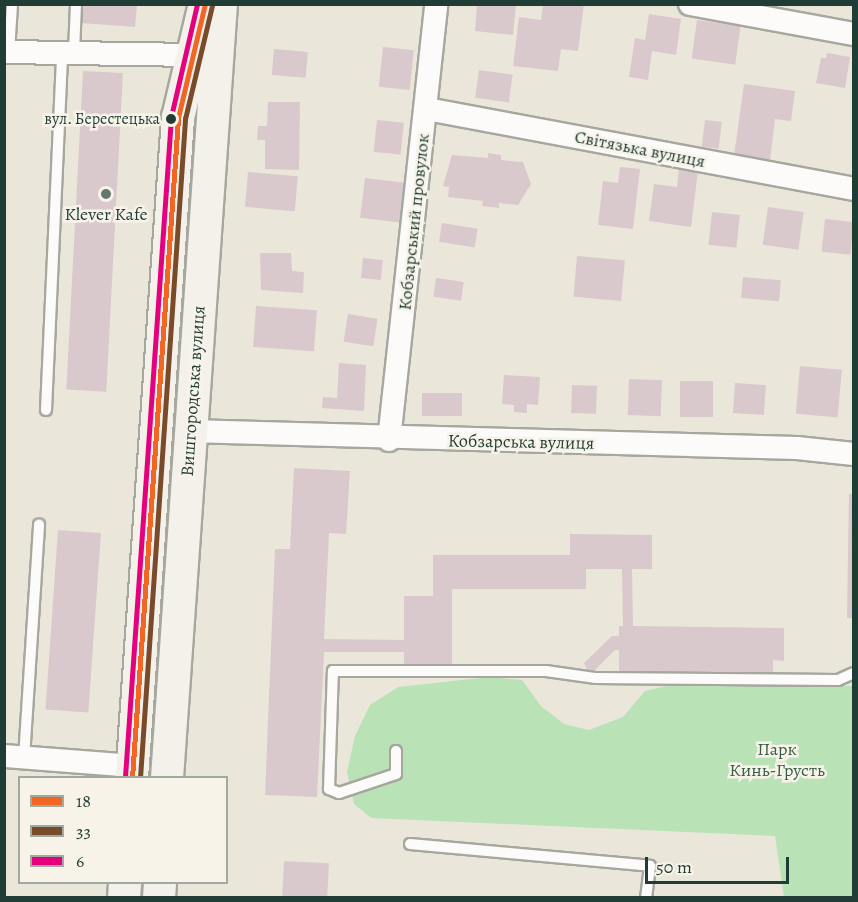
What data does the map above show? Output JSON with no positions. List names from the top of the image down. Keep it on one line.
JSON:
{"streets":{"main road":["Вишгородська вулиця"],"street":["Світязька вулиця","Кобзарський провулок","Кобзарська вулиця"]},"crossings":[["Світязька вулиця","Кобзарський провулок"],["Кобзарський провулок","Кобзарська вулиця"],["Вишгородська вулиця","Кобзарська вулиця"]],"parks":["Парк Кинь-Грусть"],"places":["вул. Берестецька","Klever Kafe"],"lines":["transit line 18","transit line 6","transit line 33"],"legend":["18","33","6"],"scale_bar":"50 m"}
